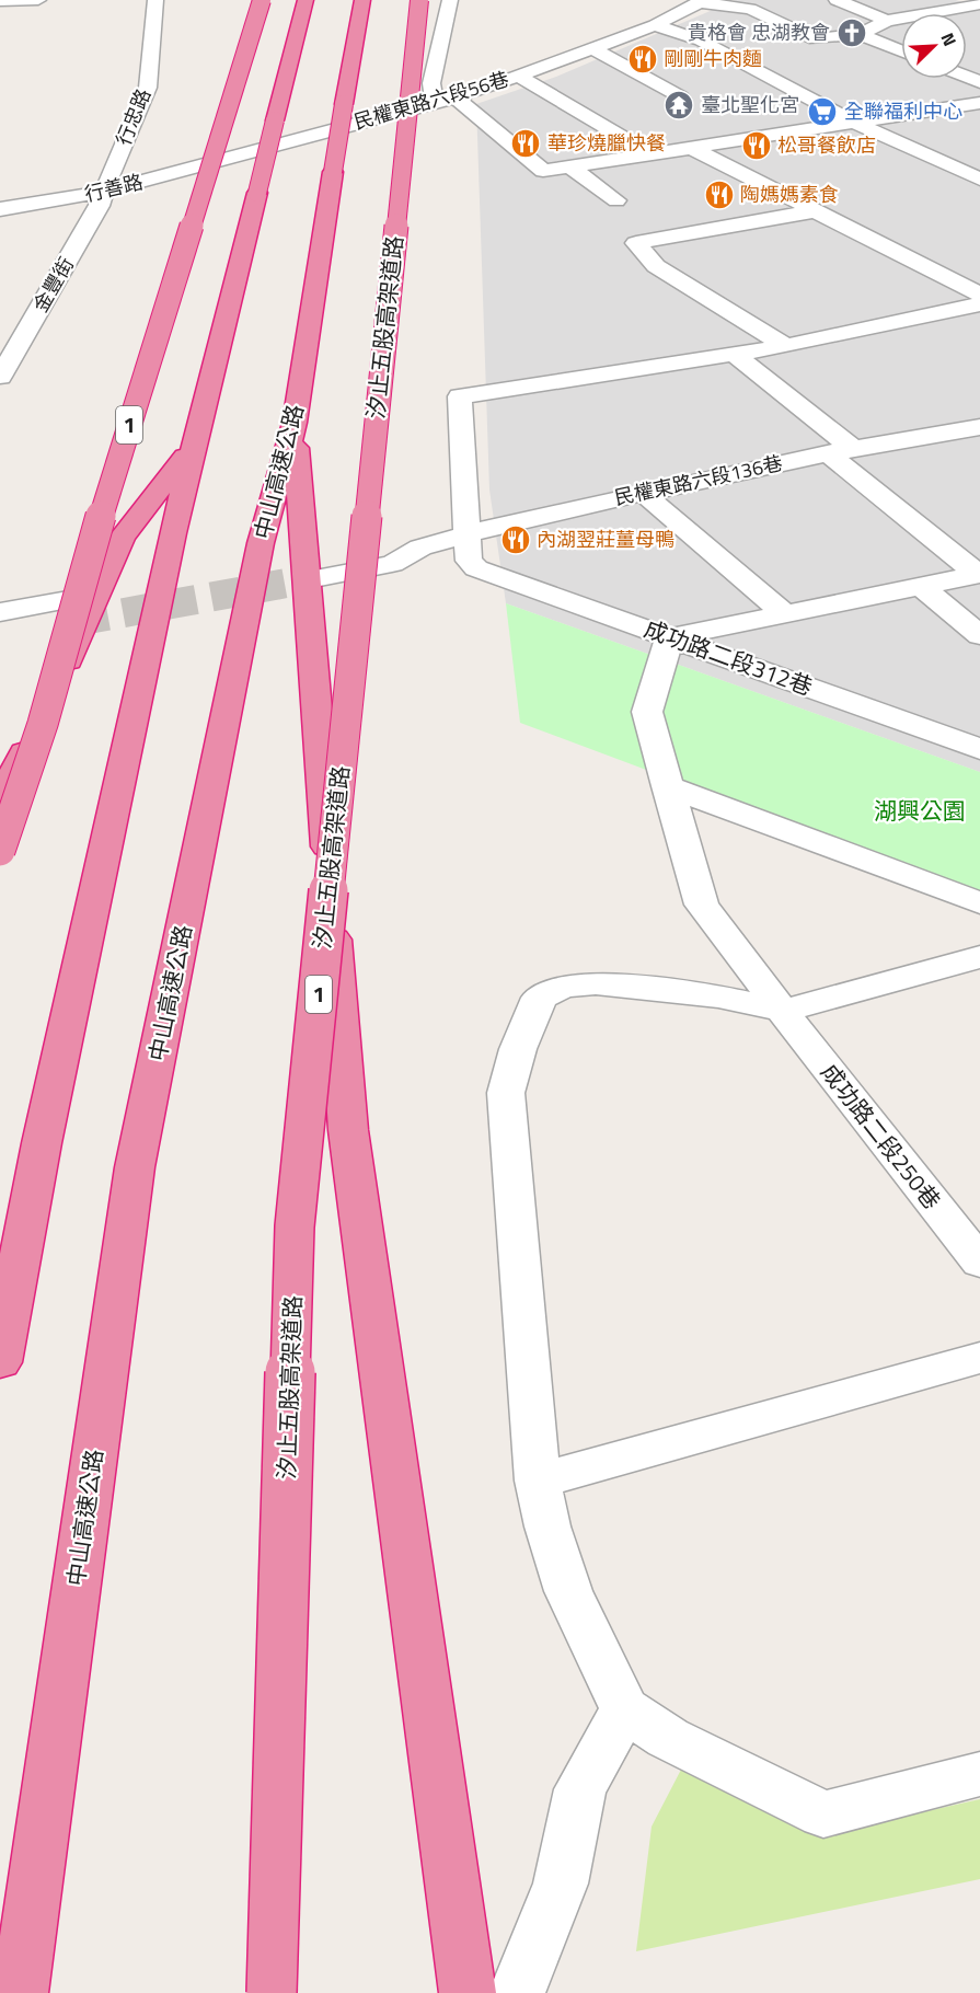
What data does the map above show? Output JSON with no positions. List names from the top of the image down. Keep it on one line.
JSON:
{"streets":{"highway":["汐止五股高架道路","1","中山高速公路"],"street":["民權東路六段56巷","行忠路","行善路","金豐街","民權東路六段136巷","成功路二段312巷","成功路二段250巷"]},"crossings":[["民權東路六段56巷","行善路"],["行忠路","行善路"],["行忠路","金豐街"],["行善路","金豐街"],["民權東路六段136巷","成功路二段312巷"],["成功路二段312巷","成功路二段250巷"]],"parks":["湖興公園"],"places":{"church":["貴格會 忠湖教會"],"restaurant":["剛剛牛肉麵","華珍燒臘快餐","松哥餐飲店","陶媽媽素食","內湖翌莊薑母鴨"],"temple":["臺北聖化宮"],"supermarket":["全聯福利中心"]},"north":"top right"}
